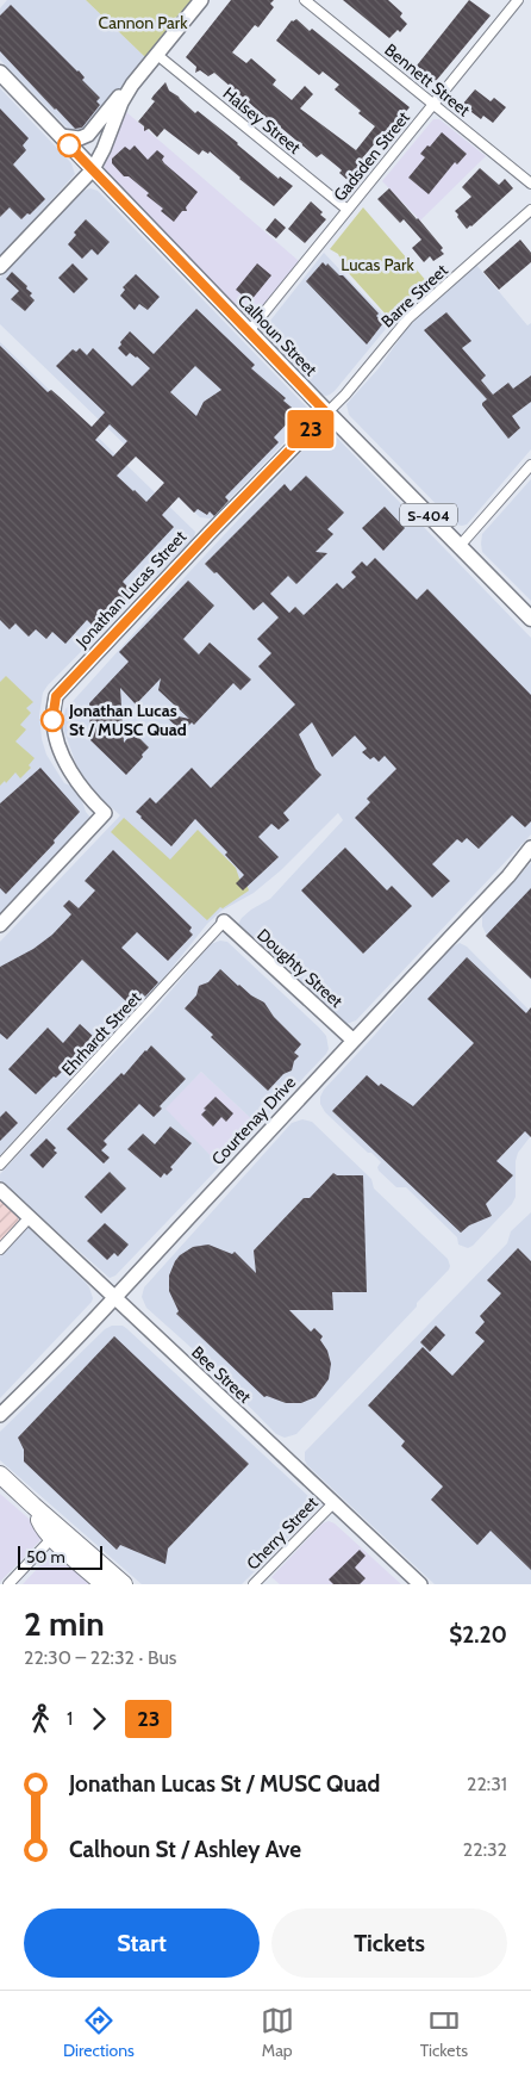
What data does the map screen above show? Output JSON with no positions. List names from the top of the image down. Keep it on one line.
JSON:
{"streets":{"main road":["Calhoun Street","S-404"],"street":["Bennett Street","Halsey Street","Gadsden Street","Barre Street","Jonathan Lucas Street","Doughty Street","Ehrhardt Street","Courtenay Drive","Bee Street","Cherry Street"]},"crossings":[["Bennett Street","Gadsden Street"],["Halsey Street","Gadsden Street"],["Gadsden Street","Calhoun Street"],["Barre Street","Calhoun Street"],["Barre Street","Jonathan Lucas Street"],["Calhoun Street","Jonathan Lucas Street"],["Doughty Street","Ehrhardt Street"],["Doughty Street","Courtenay Drive"],["Courtenay Drive","Bee Street"],["Bee Street","Cherry Street"]],"parks":["Cannon Park","Lucas Park"],"places":["Jonathan Lucas St / MUSC Quad"],"lines":["bus line 23"],"scale_bar":"50 m","page":{"on_map":"23","scale":"50 m","heading":["2 min","22:30 – 22:32 · Bus","$2.20"],"legs":["1","23"],"list":[{"name":"Jonathan Lucas St / MUSC Quad","value":"22:31"},{"name":"Calhoun St / Ashley Ave","value":"22:32"}],"buttons":["Start","Tickets"],"tabs":["Directions","Map","Tickets"]}}
